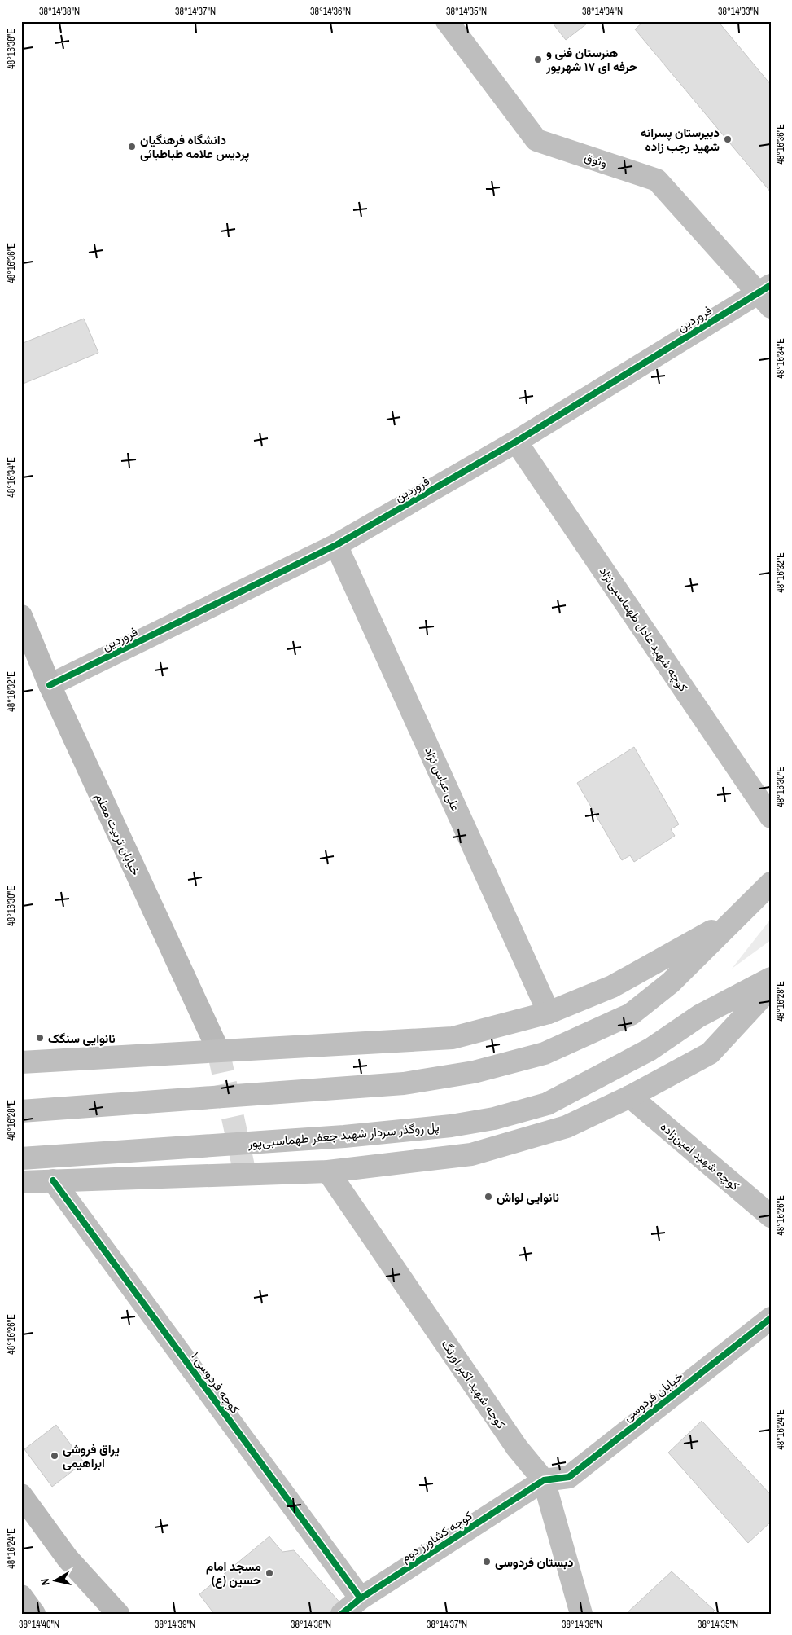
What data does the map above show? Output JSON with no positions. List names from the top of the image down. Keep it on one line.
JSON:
{"streets":{"street":["وثوق","فروردین","کوچه شهید عادل طهماسبی‌نژاد","علی عباس نژاد","خیابان تربیت معلم","پل روگذر سردار شهید جعفر طهماسبی‌پور","کوچه شهید امین‌زاده","کوچه فردوسی ۱","کوچه شهید اکبر اورنگ","خیابان فردوسی","کوچه کشاورز دوم"]},"crossings":[["وثوق","فروردین"],["فروردین","کوچه شهید عادل طهماسبی‌نژاد"],["فروردین","علی عباس نژاد"],["فروردین","خیابان تربیت معلم"],["کوچه فردوسی ۱","کوچه کشاورز دوم"],["کوچه شهید اکبر اورنگ","خیابان فردوسی"],["کوچه شهید اکبر اورنگ","کوچه کشاورز دوم"],["خیابان فردوسی","کوچه کشاورز دوم"]],"places":["هنرستان فنی و حرفه ای ۱۷ شهریور","دبیرستان پسرانه شهید رجب زاده","دانشگاه فرهنگیان پردیس علامه طباطبائی","نانوایی سنگک","نانوایی لواش","یراق فروشی ابراهیمی","دبستان فردوسی","مسجد امام حسین (ع)"],"north":"left","coordinates":["38°14'38\"N","38°14'37\"N","38°14'36\"N","38°14'35\"N","38°14'34\"N","38°14'33\"N","48°16'38\"E","48°16'36\"E","48°16'34\"E","48°16'32\"E","48°16'30\"E","48°16'28\"E","48°16'26\"E","48°16'24\"E","38°14'40\"N","38°14'39\"N"]}
